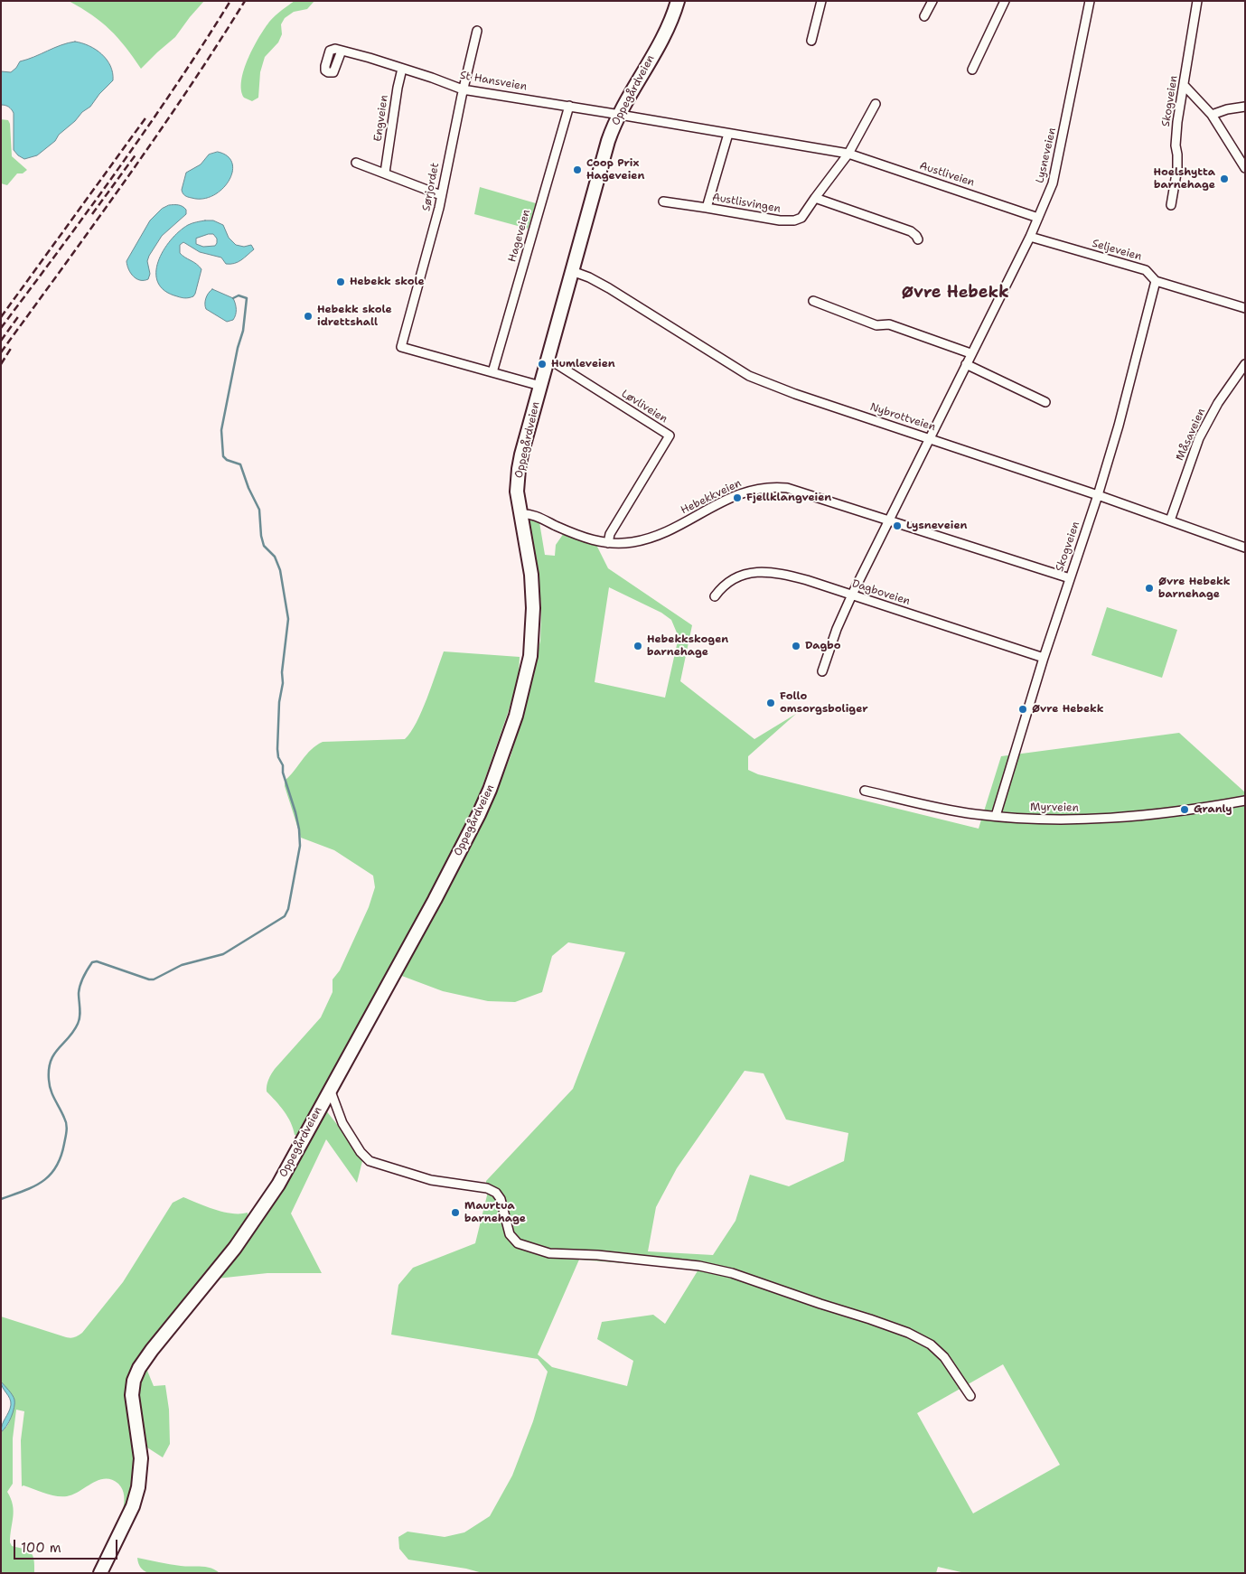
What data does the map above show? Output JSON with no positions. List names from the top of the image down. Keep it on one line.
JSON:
{"streets":{"main road":["Oppegårdveien"],"street":["St Hansveien","Skogveien","Engveien","Lysneveien","Austliveien","Sørjordet","Austlisvingen","Hageveien","Seljeveien","Løvliveien","Nybrottveien","Måsaveien","Hebekkveien","Dagboveien","Myrveien"]},"crossings":[["St Hansveien","Oppegårdveien"],["St Hansveien","Engveien"],["St Hansveien","Austliveien"],["St Hansveien","Sørjordet"],["St Hansveien","Hageveien"],["Oppegårdveien","Austliveien"],["Oppegårdveien","Løvliveien"],["Oppegårdveien","Nybrottveien"],["Oppegårdveien","Hebekkveien"],["Skogveien","Seljeveien"],["Skogveien","Nybrottveien"],["Skogveien","Hebekkveien"],["Skogveien","Dagboveien"],["Skogveien","Myrveien"],["Lysneveien","Austliveien"],["Lysneveien","Seljeveien"],["Lysneveien","Nybrottveien"],["Lysneveien","Hebekkveien"],["Lysneveien","Dagboveien"],["Austliveien","Austlisvingen"],["Sørjordet","Hageveien"],["Løvliveien","Hebekkveien"],["Nybrottveien","Måsaveien"]],"districts":["Øvre Hebekk"],"places":["Coop Prix Hageveien","Hoelshytta barnehage","Hebekk skole","Hebekk skole idrettshall","Humleveien","Fjellklangveien","Lysneveien","Øvre Hebekk barnehage","Hebekkskogen barnehage","Dagbo","Follo omsorgsboliger","Øvre Hebekk","Granly","Maurtua barnehage"],"scale_bar":"100 m"}
